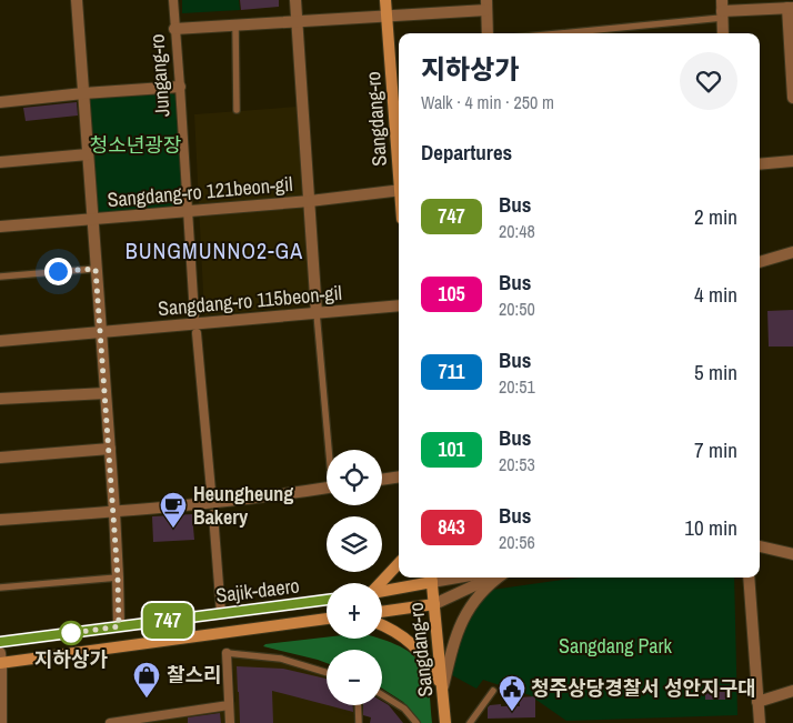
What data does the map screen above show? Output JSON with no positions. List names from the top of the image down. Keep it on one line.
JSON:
{"streets":{"main road":["Sangdang-ro","Sajik-daero"],"street":["Jungang-ro","Sangdang-ro 121beon-gil","Sangdang-ro 115beon-gil"]},"crossings":[["Jungang-ro","Sangdang-ro 121beon-gil"],["Sangdang-ro 121beon-gil","Sangdang-ro 115beon-gil"]],"districts":["BUNGMUNNO2-GA"],"parks":["청소년광장","Sangdang Park"],"places":{"cafe":["Heungheung Bakery"],"other":["지하상가"],"shop":["찰스리"],"public building":["청주상당경찰서 성안지구대"]},"lines":["bus line 747"],"page":{"on_map":"747","heading":[["지하상가","Walk · 4 min · 250 m"],"Departures"],"list":[{"mark":"747","name":"Bus","note":"20:48","value":"2 min"},{"mark":"105","name":"Bus","note":"20:50","value":"4 min"},{"mark":"711","name":"Bus","note":"20:51","value":"5 min"},{"mark":"101","name":"Bus","note":"20:53","value":"7 min"},{"mark":"843","name":"Bus","note":"20:56","value":"10 min"}],"map_buttons":["+","−"]}}
